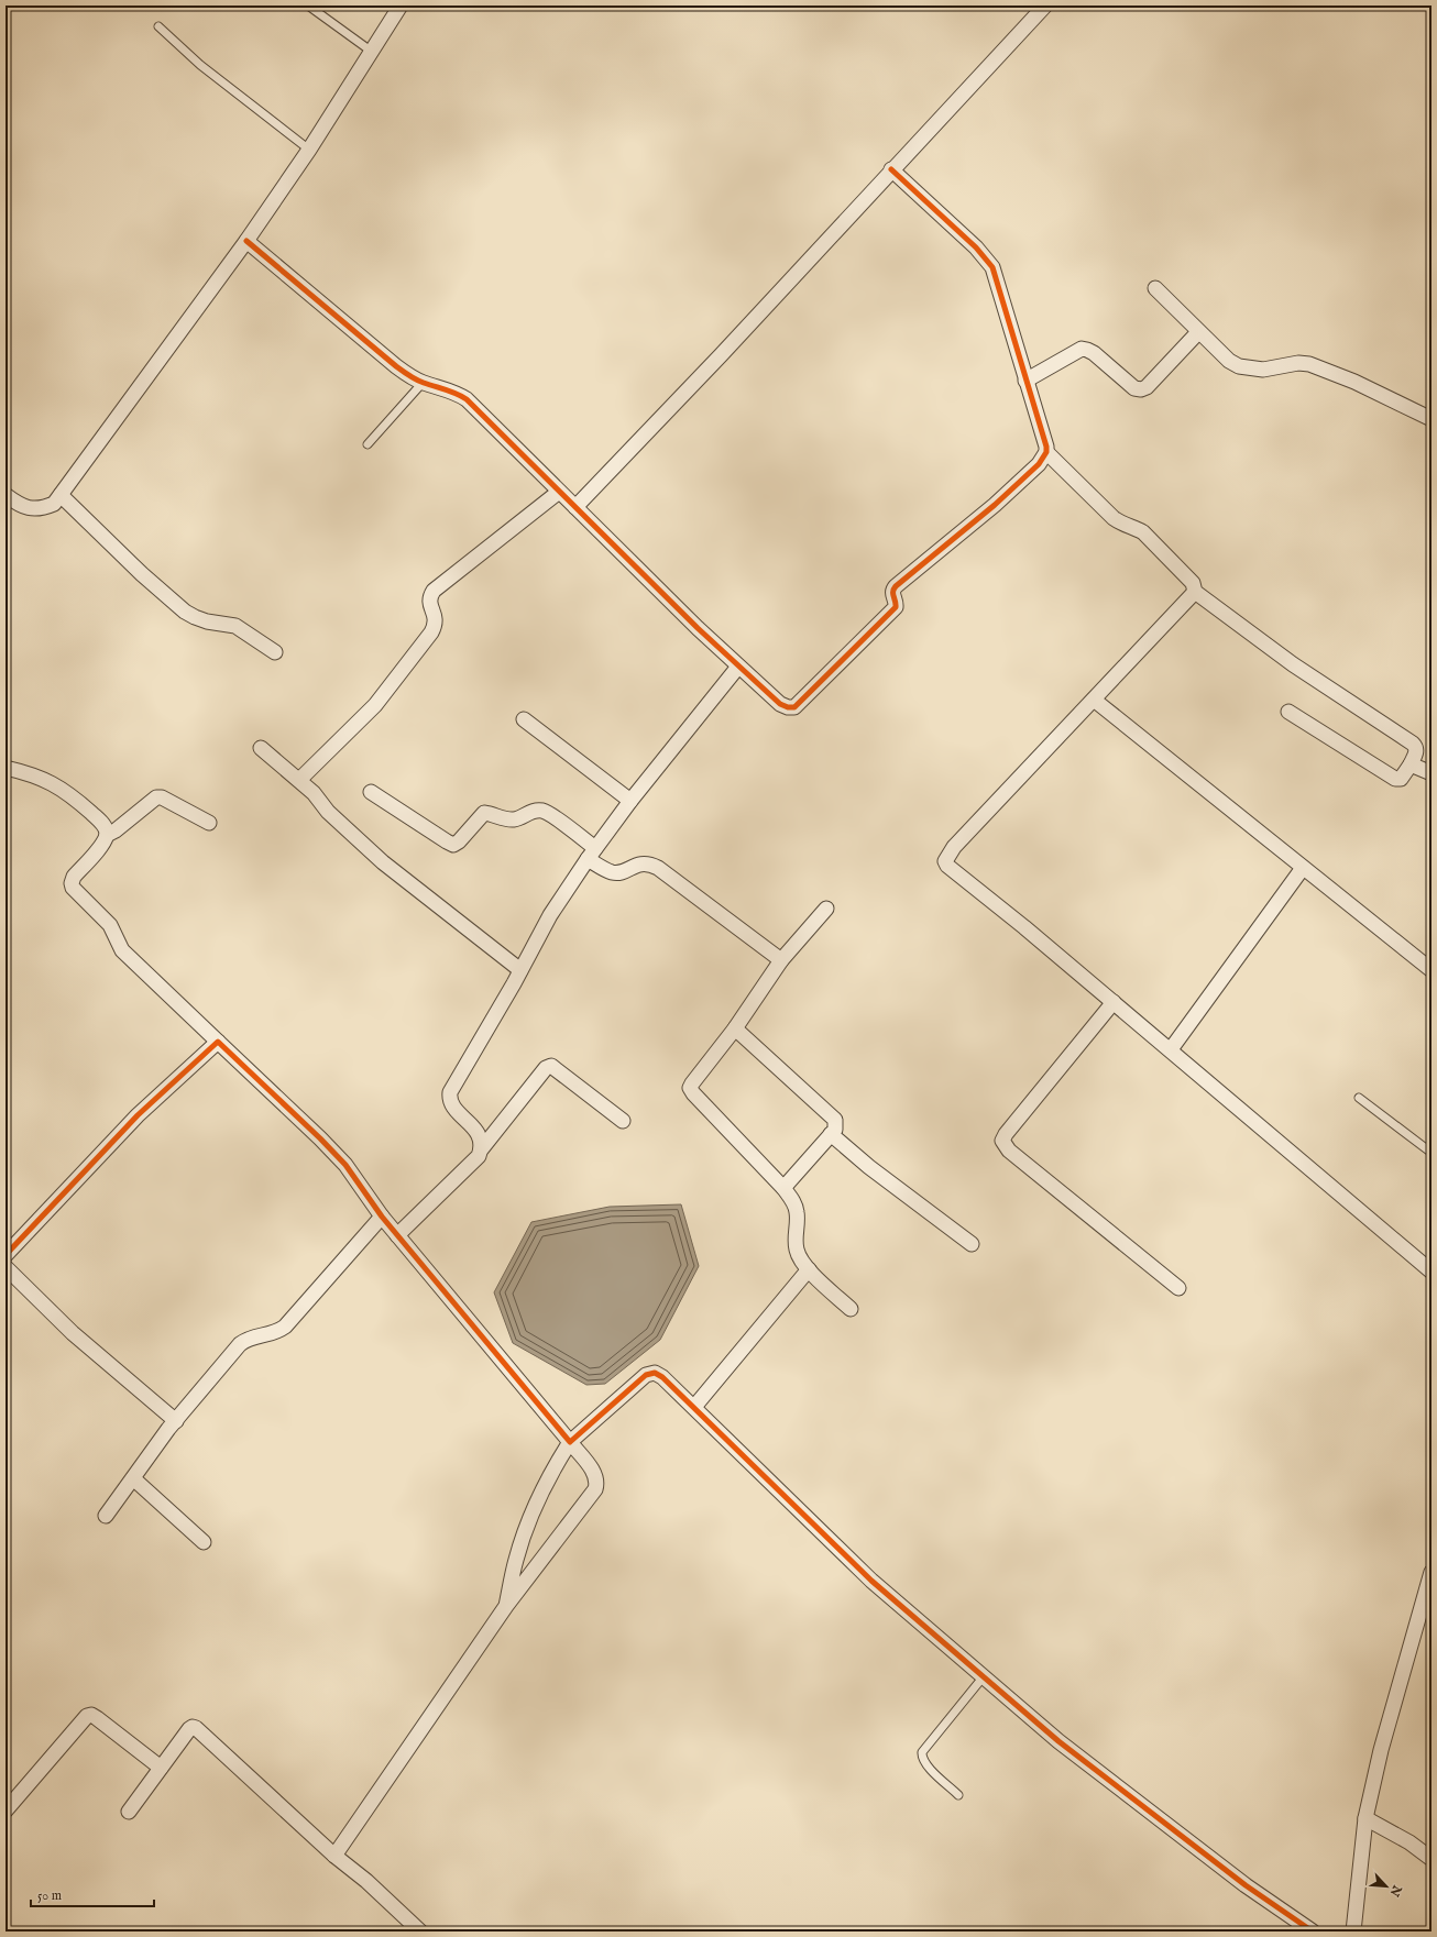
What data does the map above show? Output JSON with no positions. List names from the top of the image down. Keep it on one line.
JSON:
{"scale_bar":"50 m","north":"bottom right"}
